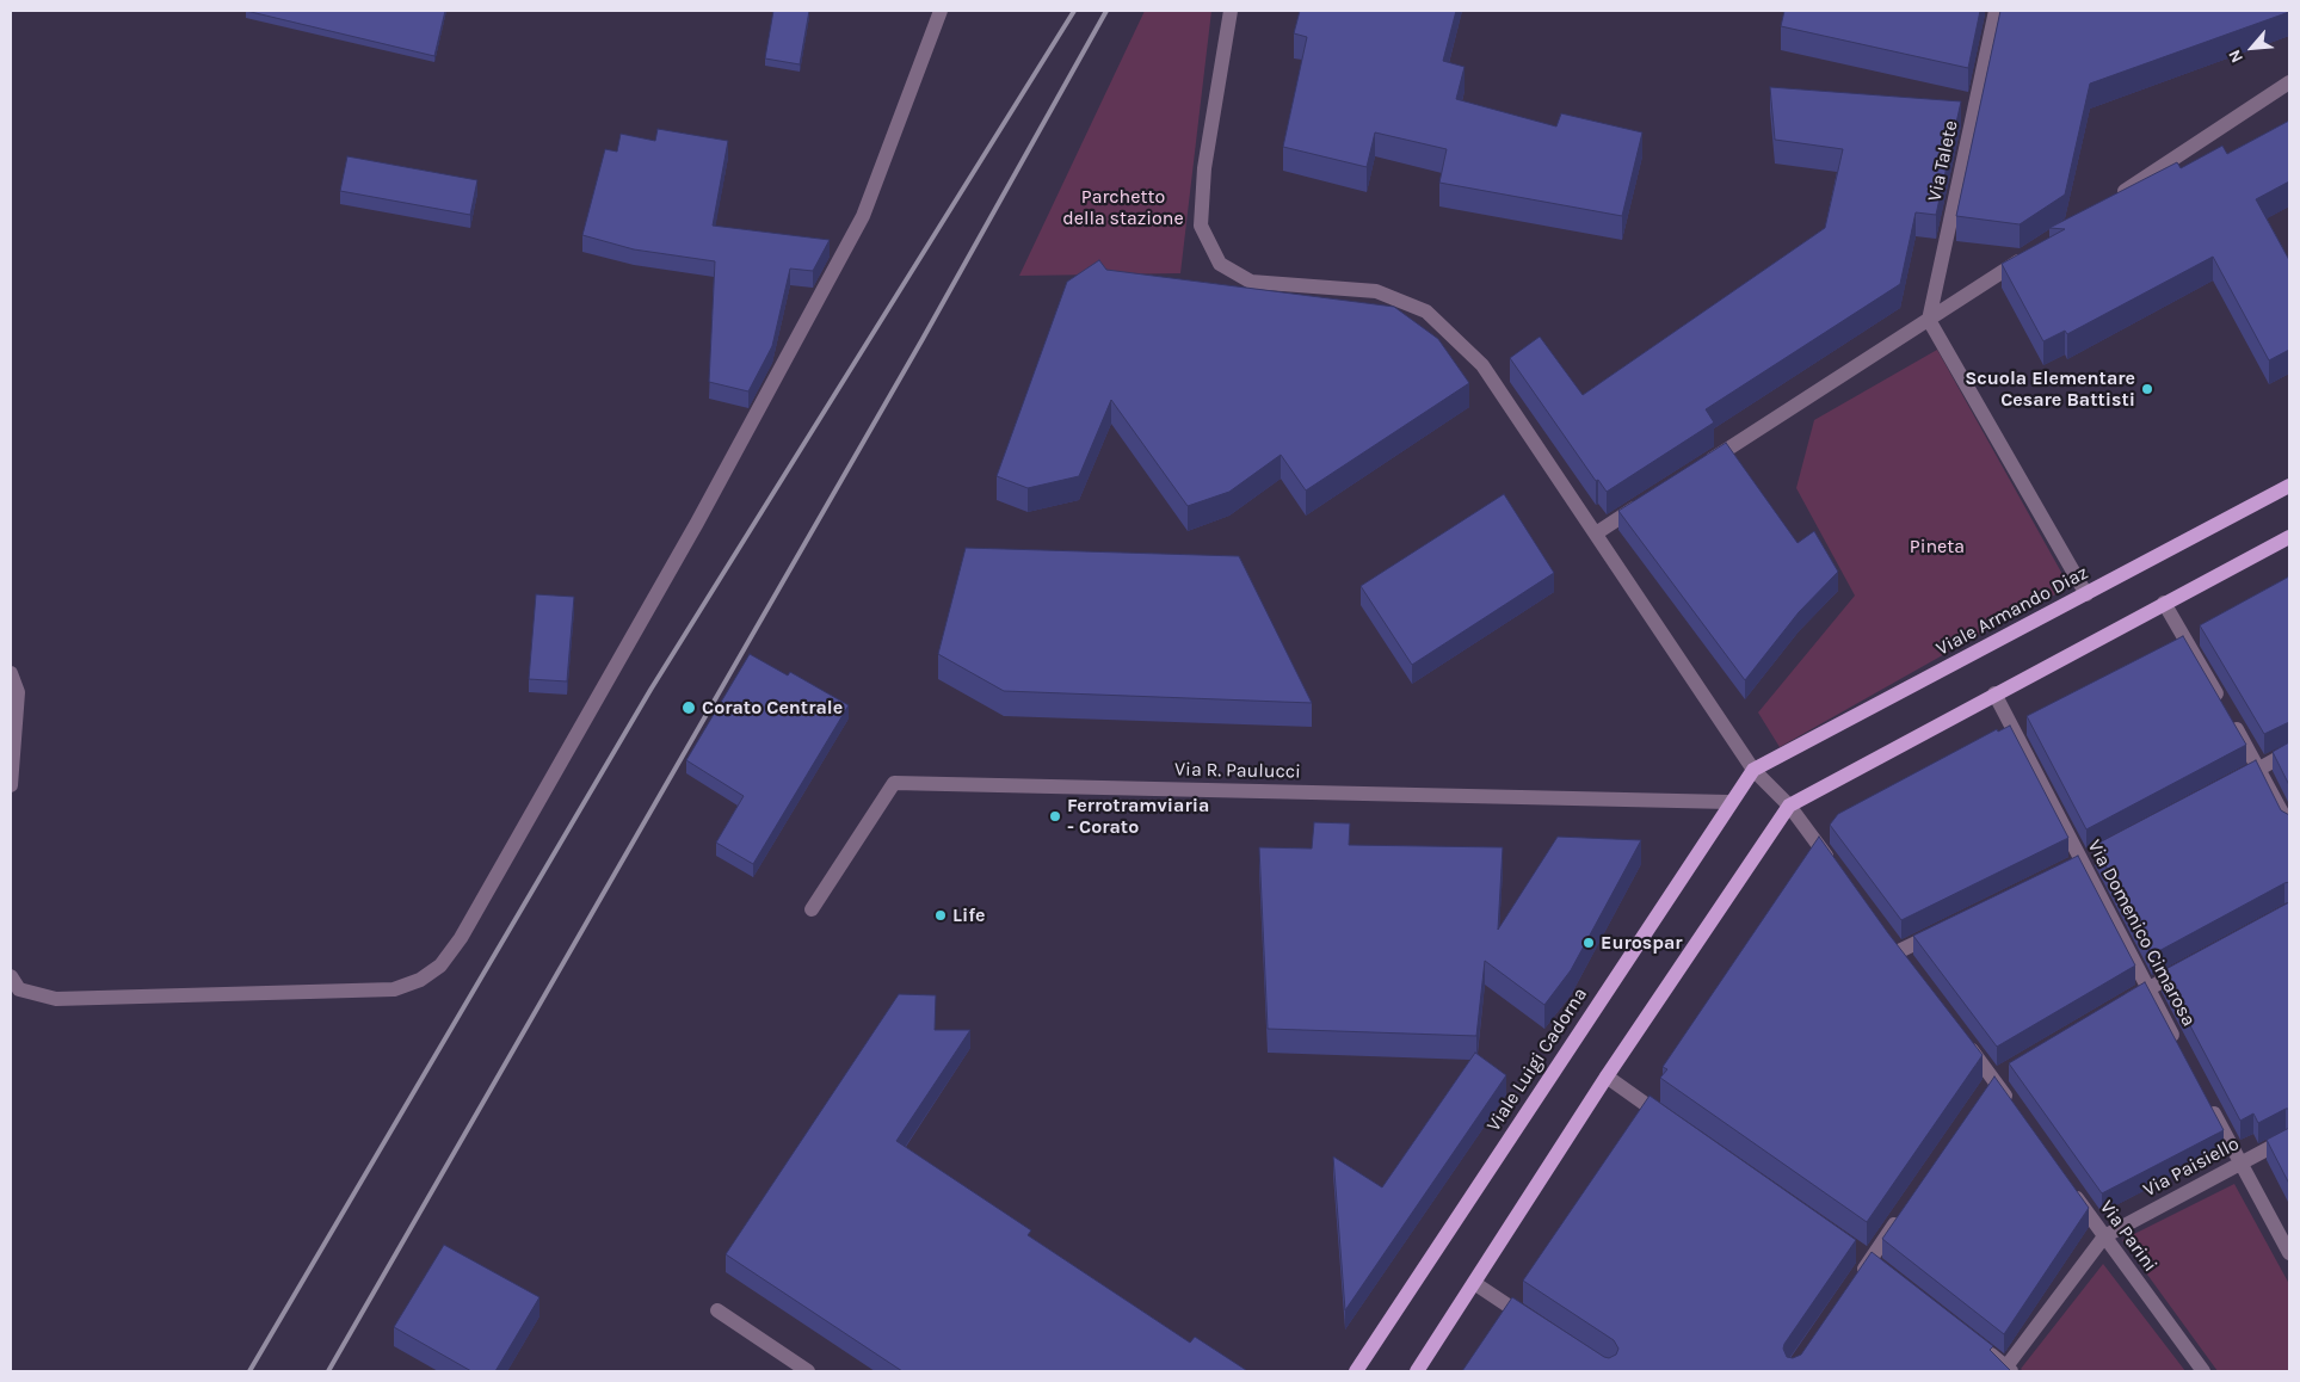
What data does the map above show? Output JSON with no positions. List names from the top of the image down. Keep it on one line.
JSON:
{"streets":{"main road":["Viale Armando Diaz","Viale Luigi Cadorna"],"street":["Via Talete","Via R. Paulucci","Via Domenico Cimarosa","Via Paisiello","Via Parini"]},"crossings":[["Viale Armando Diaz","Viale Luigi Cadorna"],["Via R. Paulucci","Viale Luigi Cadorna"],["Via Paisiello","Via Parini"]],"parks":["Parchetto della stazione","Pineta"],"places":["Scuola Elementare Cesare Battisti","Corato Centrale","Ferrotramviaria - Corato","Life","Eurospar"],"north":"bottom left"}
